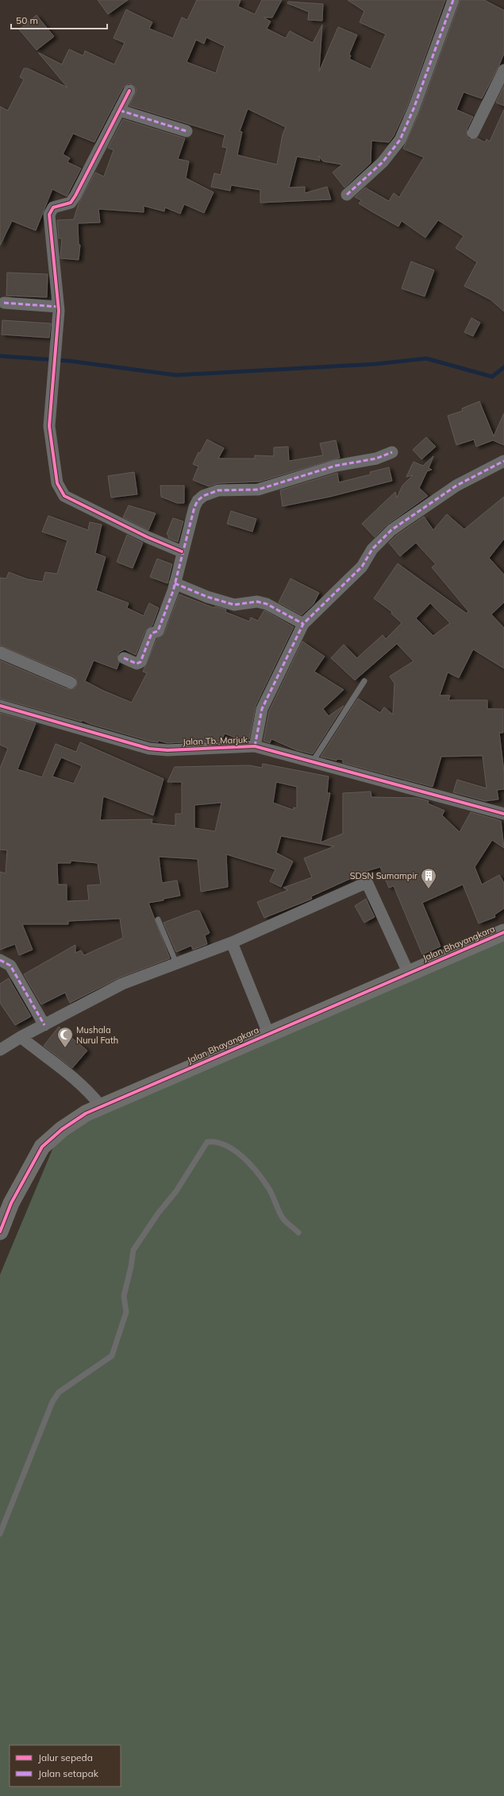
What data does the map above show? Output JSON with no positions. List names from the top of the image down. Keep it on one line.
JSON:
{"streets":{"street":["Jalan Tb. Marjuk","Jalan Bhayangkara"]},"places":{"building":["SDSN Sumampir"],"mosque":["Mushala Nurul Fath"]},"legend":["Jalur sepeda","Jalan setapak"],"scale_bar":"50 m"}
